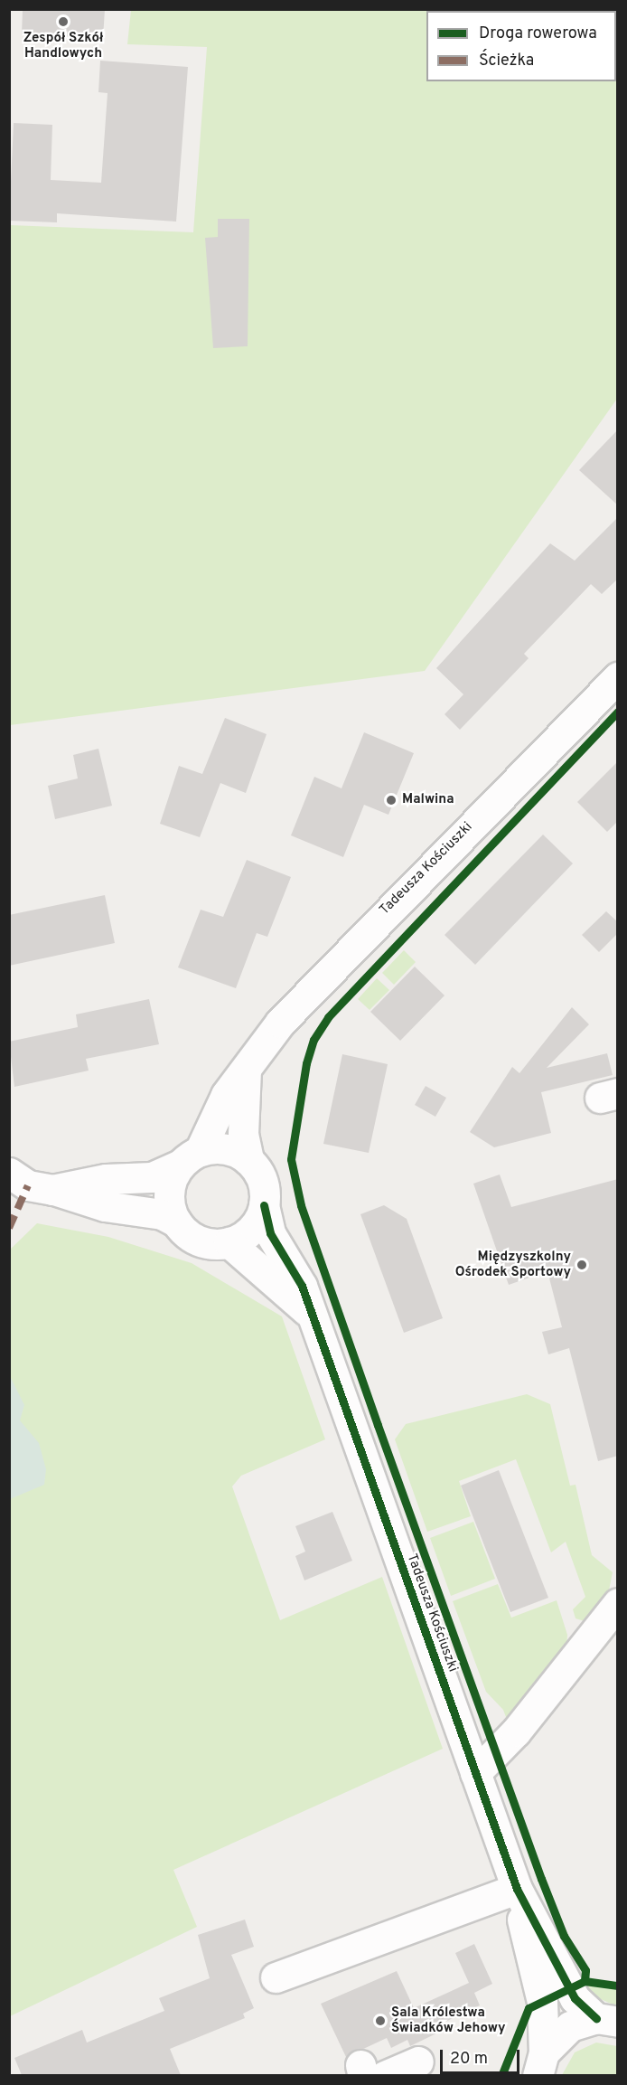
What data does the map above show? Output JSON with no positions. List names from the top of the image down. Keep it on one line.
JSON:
{"streets":{"street":["Tadeusza Kościuszki"]},"places":["Zespół Szkół Handlowych","Malwina","Międzyszkolny Ośrodek Sportowy","Sala Królestwa Świadków Jehowy"],"legend":["Droga rowerowa","Ścieżka"],"scale_bar":"20 m"}
